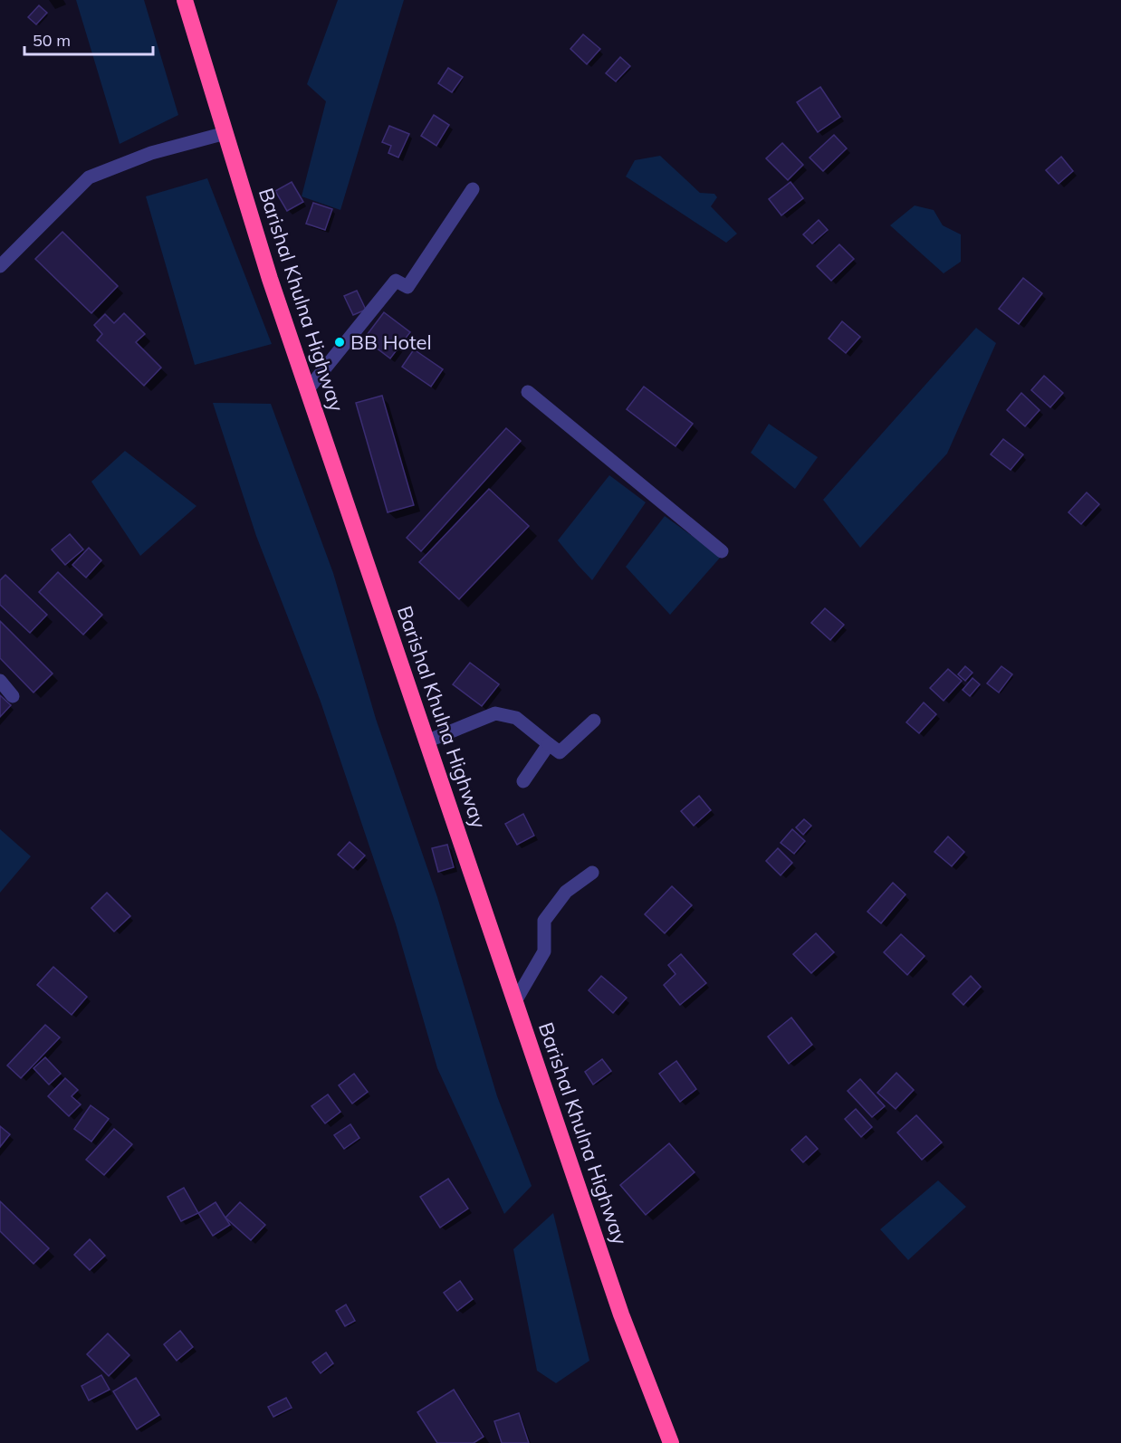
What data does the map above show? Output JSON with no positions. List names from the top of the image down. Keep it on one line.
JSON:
{"streets":{"highway":["Barishal Khulna Highway"]},"places":["BB Hotel"],"scale_bar":"50 m"}
